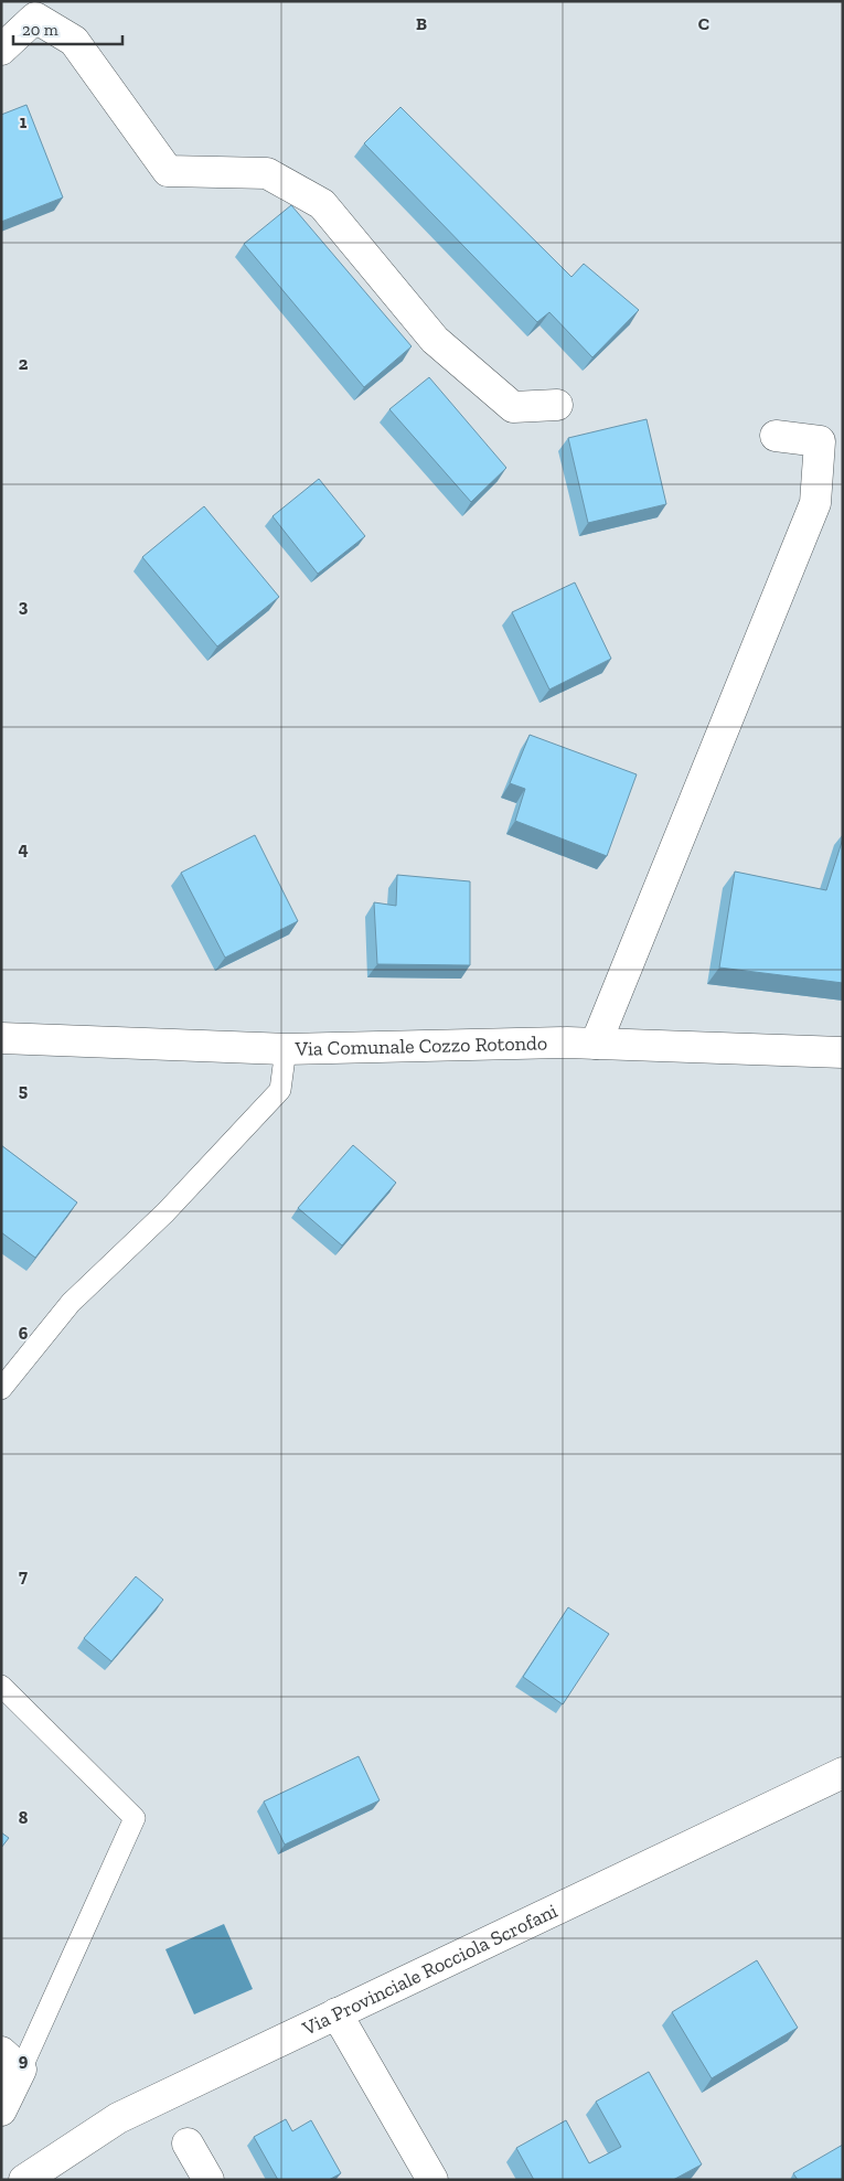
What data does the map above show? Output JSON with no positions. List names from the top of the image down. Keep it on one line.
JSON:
{"streets":{"street":["Via Comunale Cozzo Rotondo","Via Provinciale Rocciola Scrofani"]},"scale_bar":"20 m","grid":{"columns":["B","C"],"rows":["1","2","3","4","5","6","7","8","9"]}}
